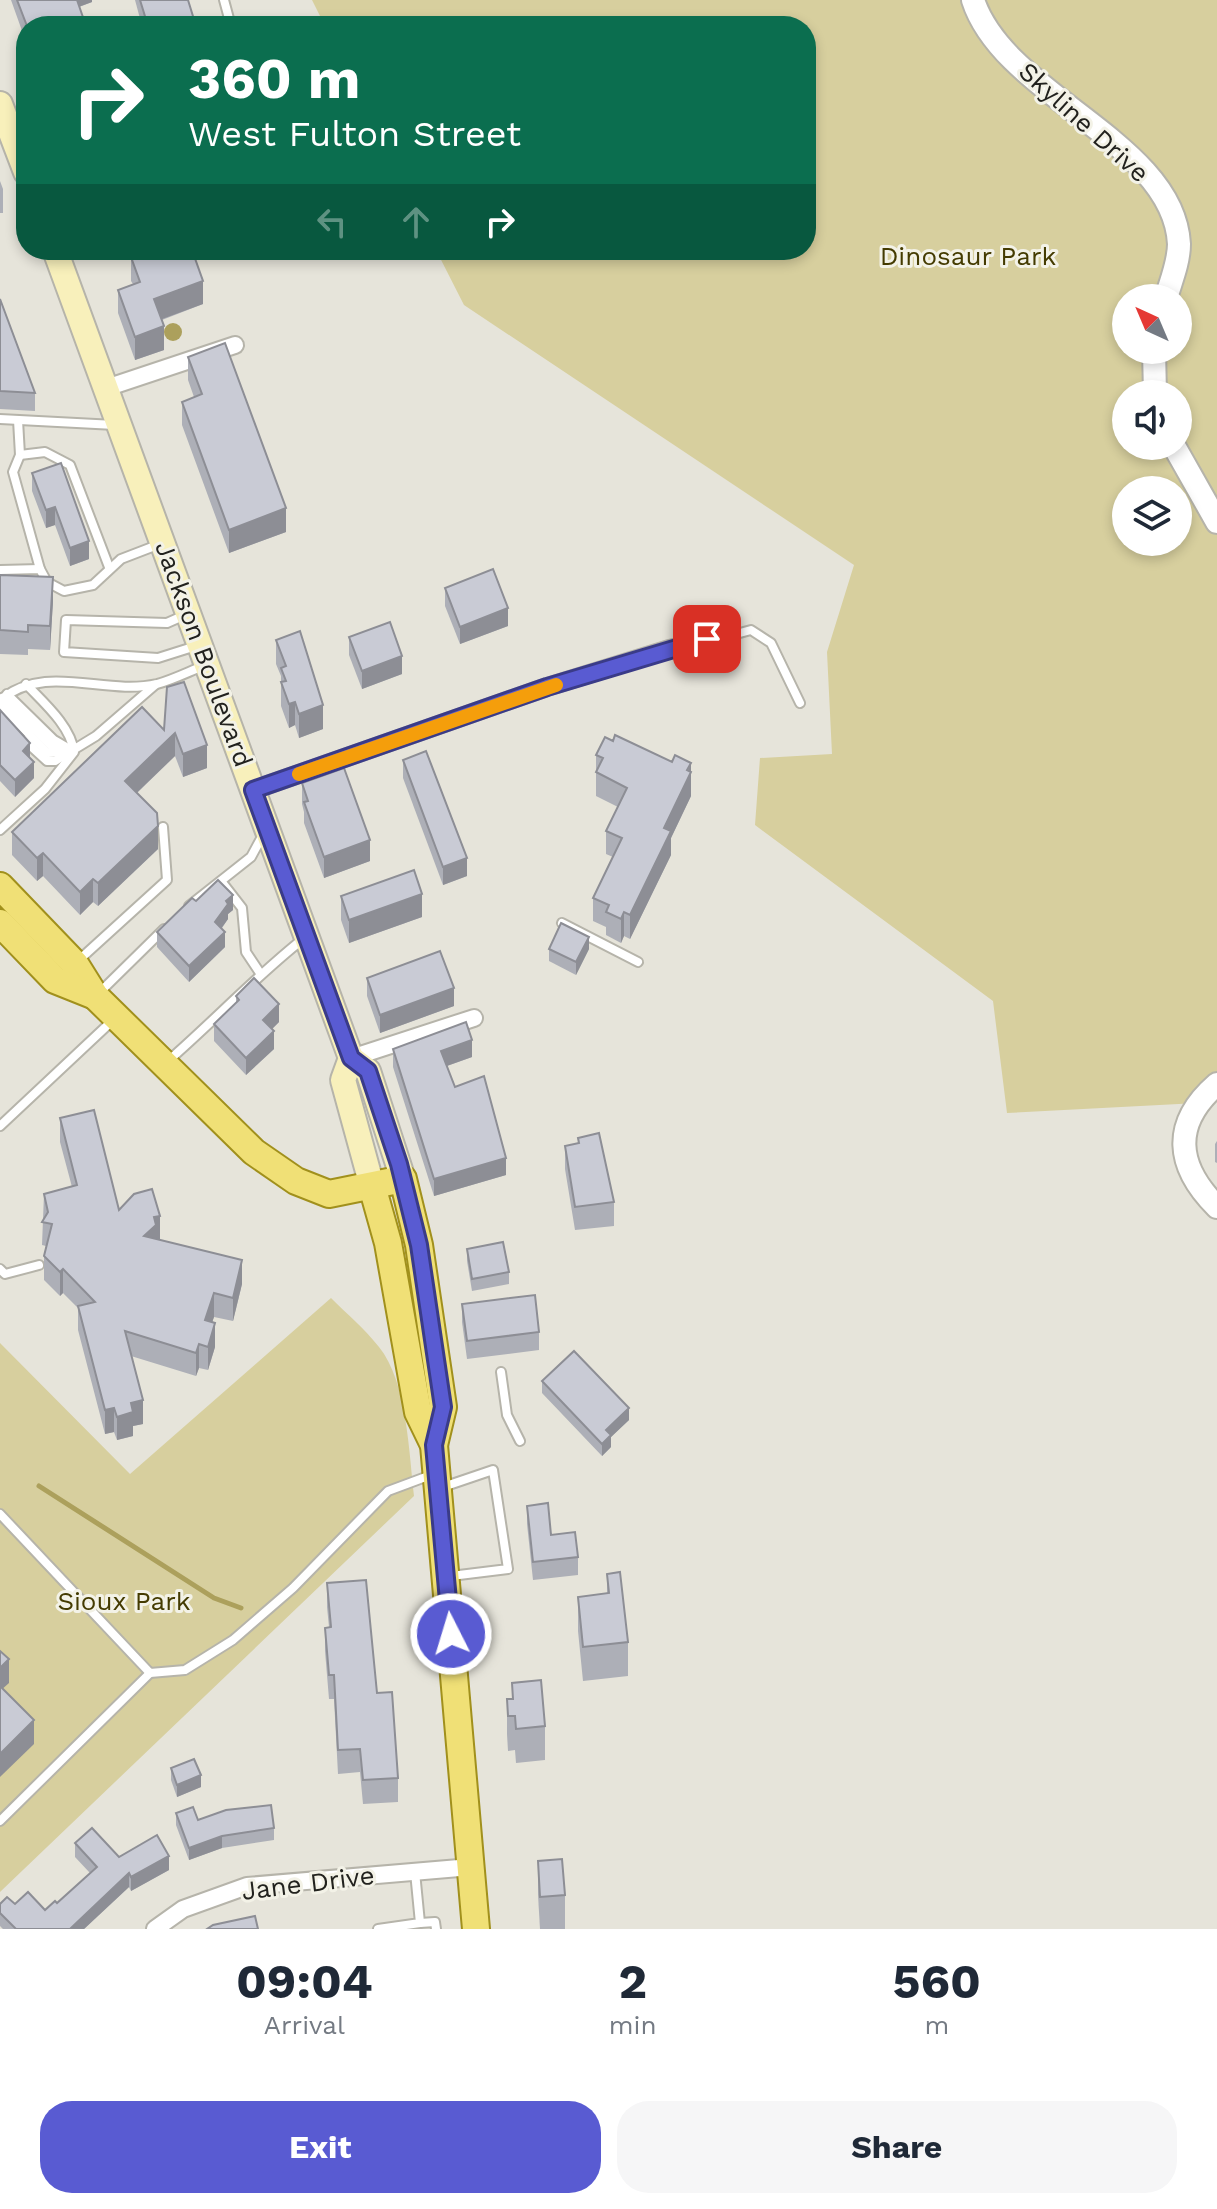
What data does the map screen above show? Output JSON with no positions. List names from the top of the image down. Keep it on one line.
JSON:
{"streets":{"main road":["Jackson Boulevard"],"street":["Skyline Drive","Jane Drive"]},"crossings":[["Jackson Boulevard","Jane Drive"]],"parks":["Dinosaur Park","Sioux Park"],"north":"top left","page":{"turn":["360 m","West Fulton Street"],"eta":["09:04","Arrival","2","min","560","m"],"buttons":["Exit","Share"]}}
